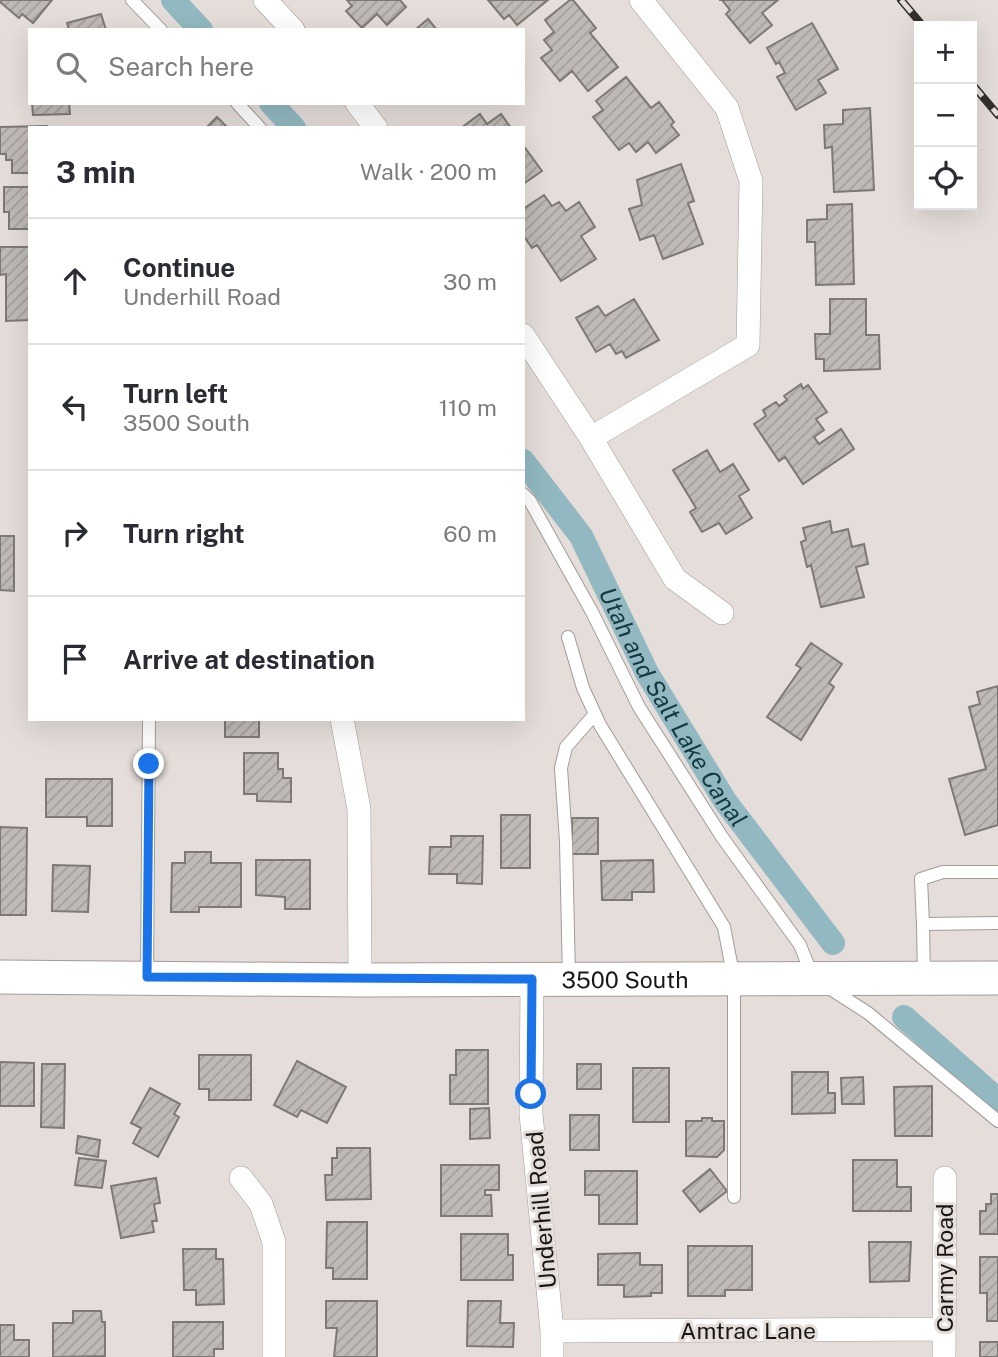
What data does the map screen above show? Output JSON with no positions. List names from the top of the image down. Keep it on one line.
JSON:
{"streets":{"street":["3500 South","Underhill Road","Carmy Road","Amtrac Lane"]},"crossings":[["3500 South","Underhill Road"],["Underhill Road","Amtrac Lane"],["Carmy Road","Amtrac Lane"]],"water":["Utah and Salt Lake Canal"],"page":{"map_buttons":["+","−"],"search":"Search here","heading":["3 min","Walk · 200 m"],"list":[["Continue","Underhill Road","30 m"],["Turn left","3500 South","110 m"],["Turn right","60 m"],"Arrive at destination"]}}
